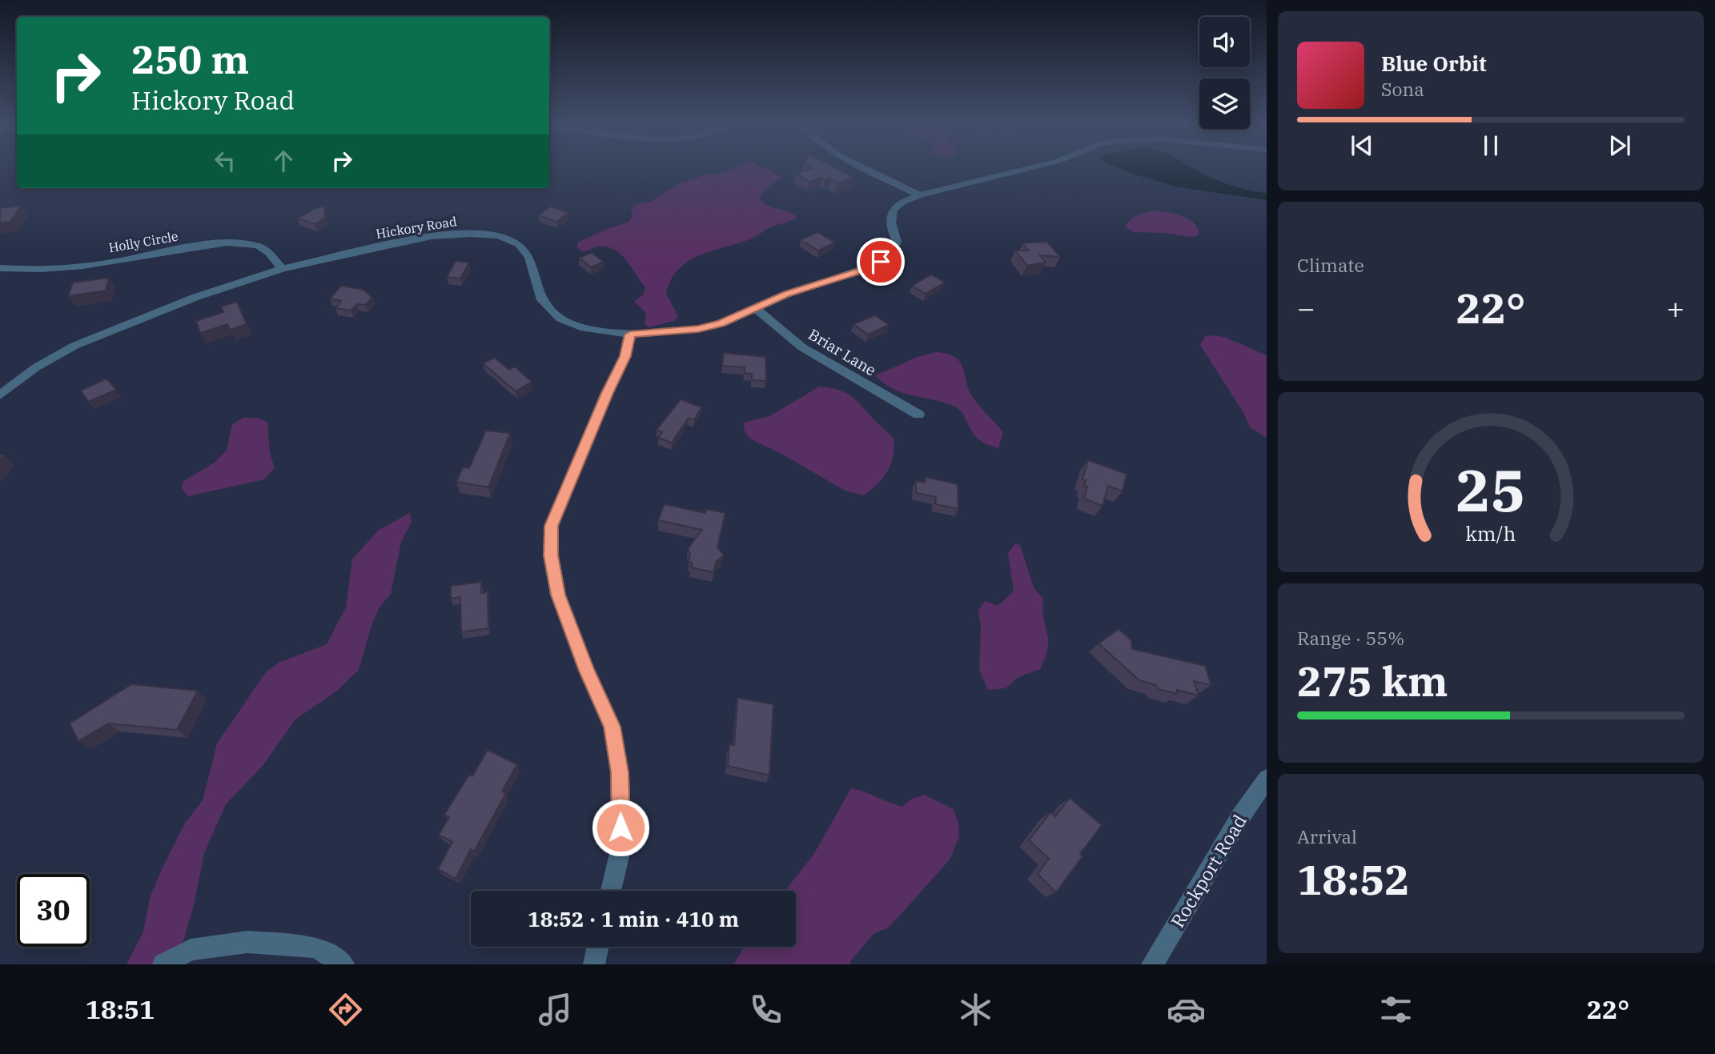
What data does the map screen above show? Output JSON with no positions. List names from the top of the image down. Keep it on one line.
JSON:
{"streets":{"street":["Hickory Road","Holly Circle","Briar Lane","Rockport Road"]},"crossings":[["Hickory Road","Holly Circle"],["Hickory Road","Briar Lane"]],"page":{"turn":["250 m","Hickory Road"],"song":["Blue Orbit","Sona"],"tile":["Climate",["Range · 55%","275 km"],["Arrival","18:52"]],"heat":["−","22°","+"],"limit":"30","trip":"18:52 · 1 min · 410 m","tabs":["18:51","22°"],"gauge":["25","km/h"]}}
